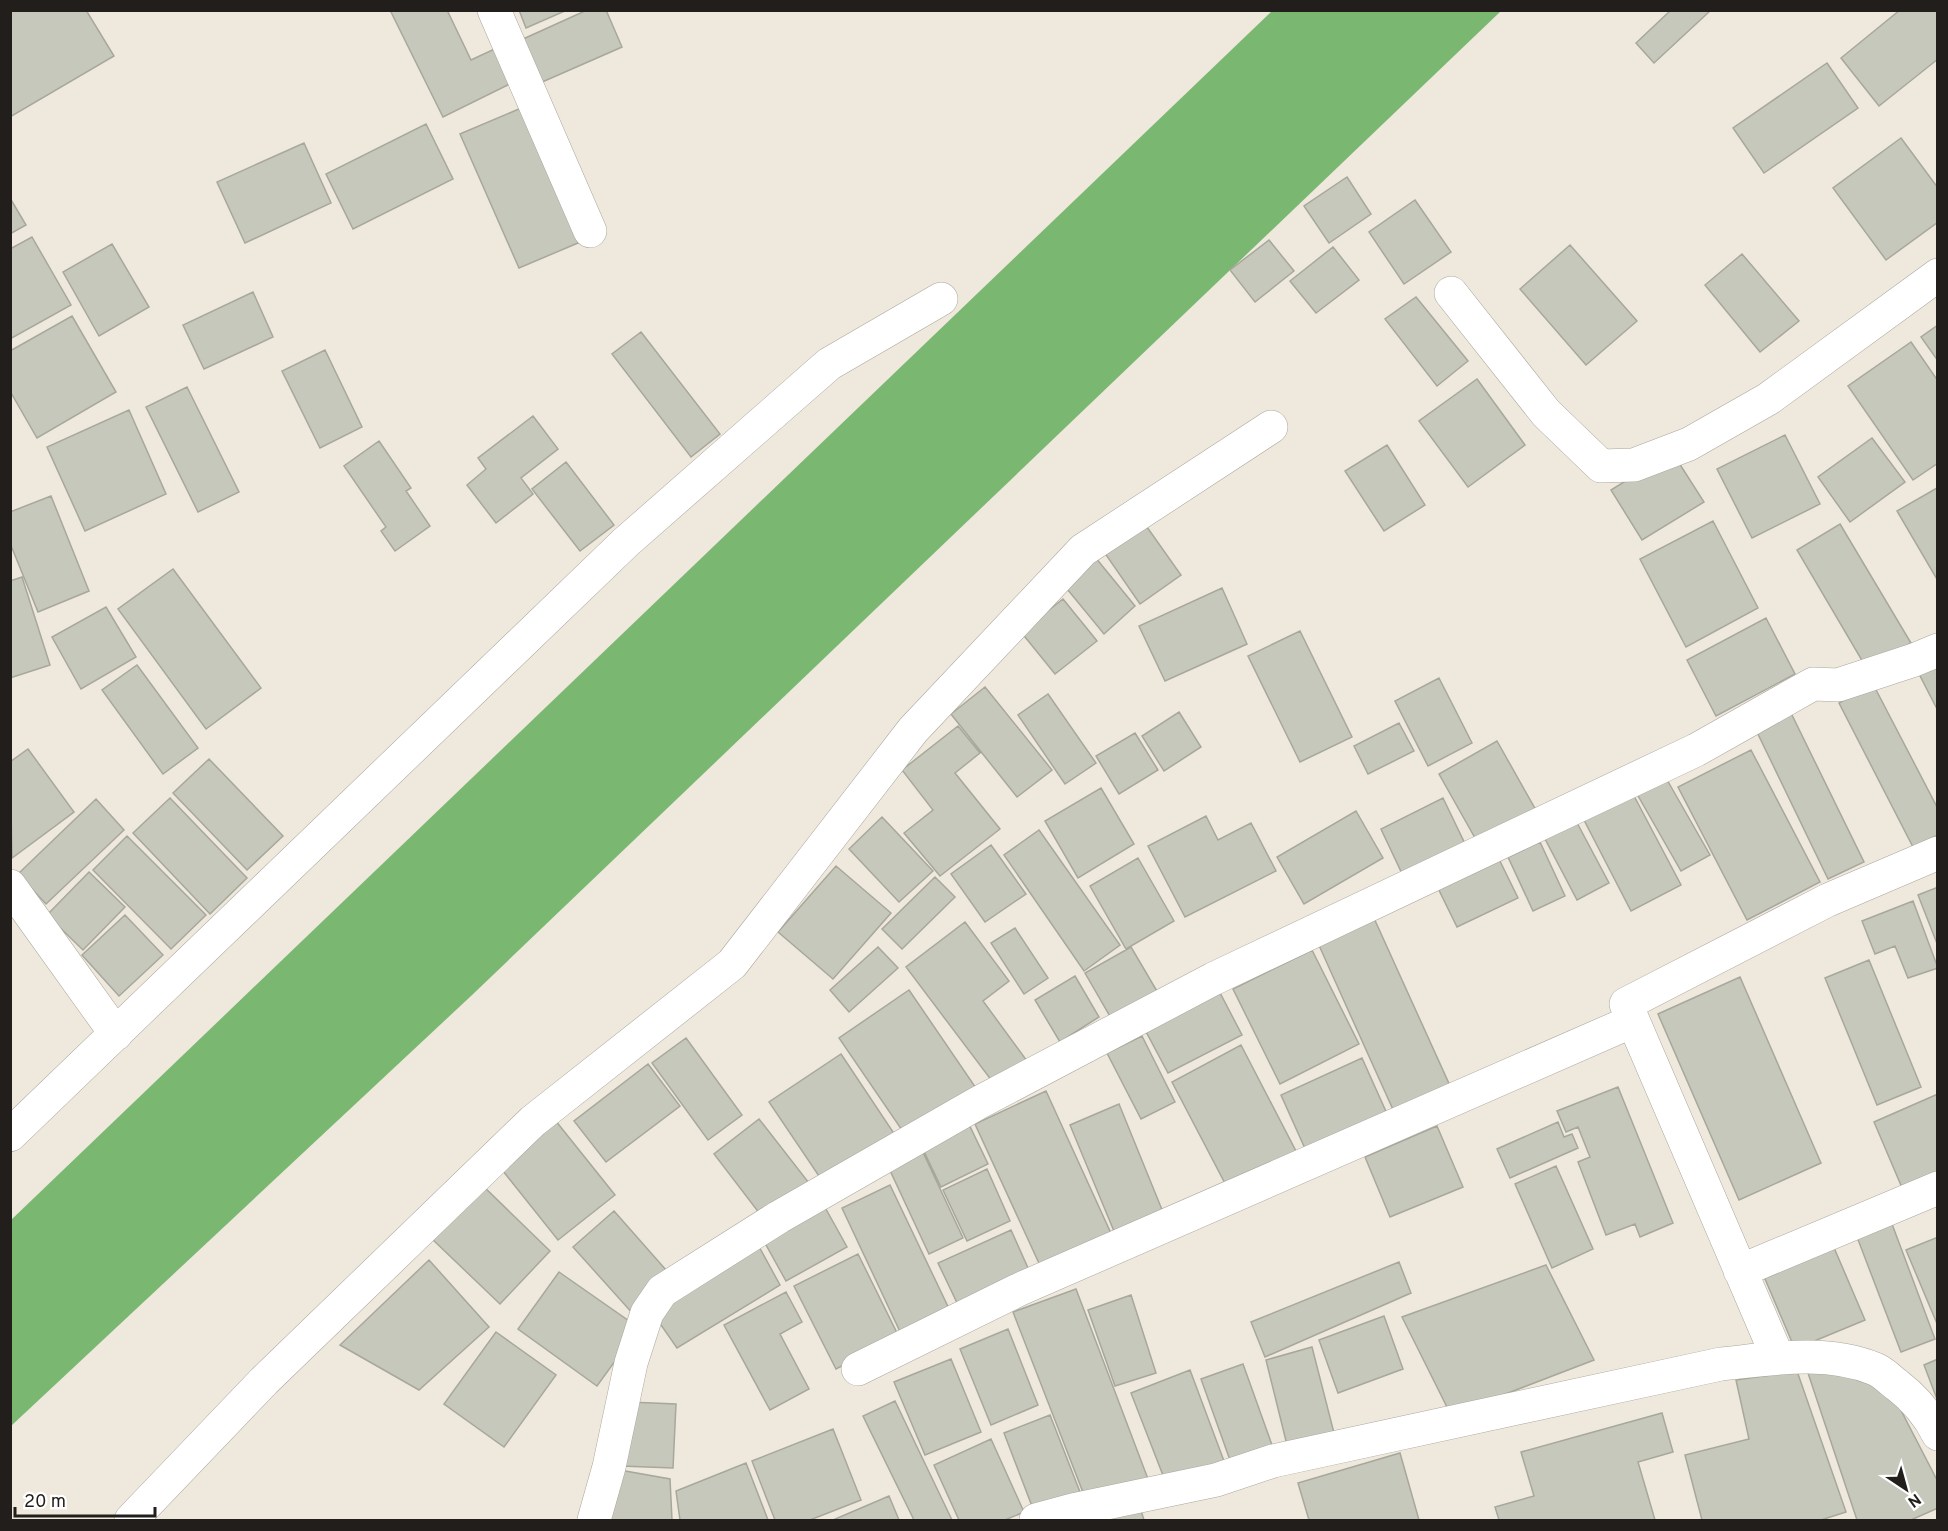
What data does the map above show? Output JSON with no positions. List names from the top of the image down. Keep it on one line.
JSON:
{"scale_bar":"20 m","north":"bottom right"}
